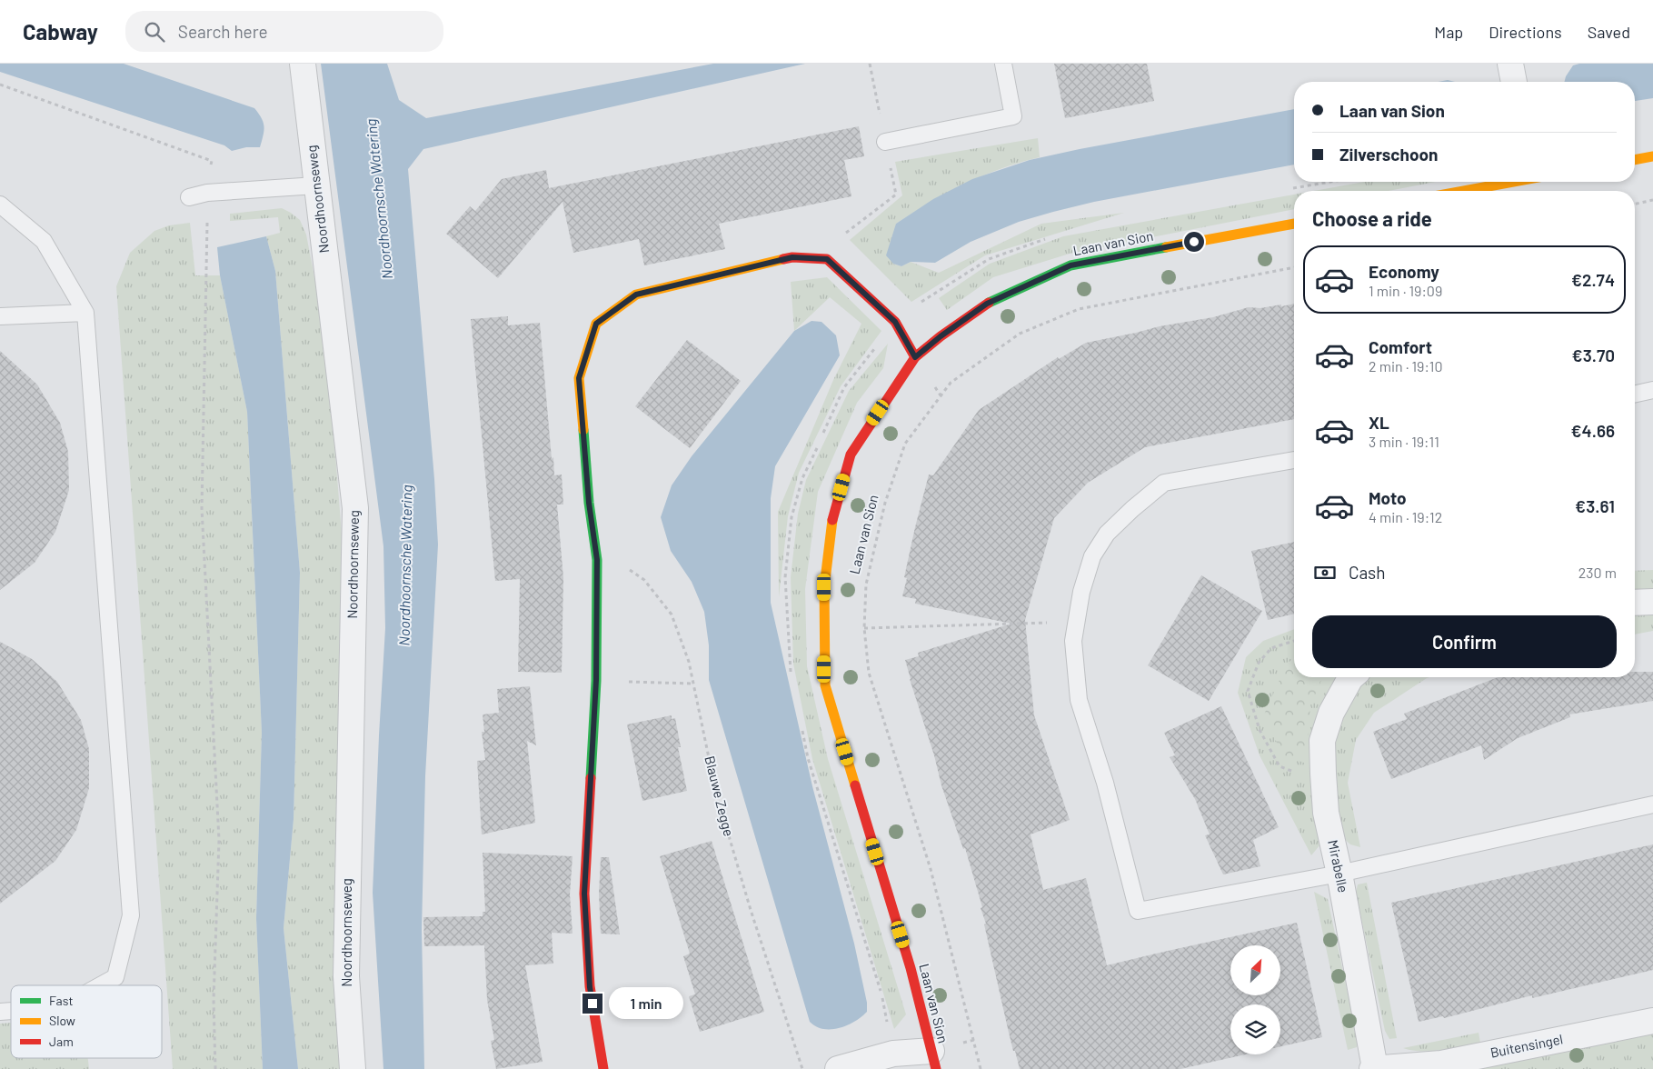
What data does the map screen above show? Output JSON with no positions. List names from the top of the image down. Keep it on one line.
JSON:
{"streets":{"street":["Noordhoornseweg","Laan van Sion","Mirabelle","Buitensingel"],"path":["Blauwe Zegge"]},"crossings":[["Mirabelle","Buitensingel"]],"water":["Noordhoornsche Watering"],"legend":["Fast","Slow","Jam"],"north":"top right","page":{"header":"Cabway","search":"Search here","nav":["Map","Directions","Saved"],"banner":["Laan van Sion","Zilverschoon"],"heading":"Choose a ride","list":[{"name":"Economy","note":"1 min · 19:09","value":"€2.74"},{"name":"Comfort","note":"2 min · 19:10","value":"€3.70"},{"name":"XL","note":"3 min · 19:11","value":"€4.66"},{"name":"Moto","note":"4 min · 19:12","value":"€3.61"}],"pay":["Cash","230 m"],"buttons":"Confirm","bubble":"1 min"}}
